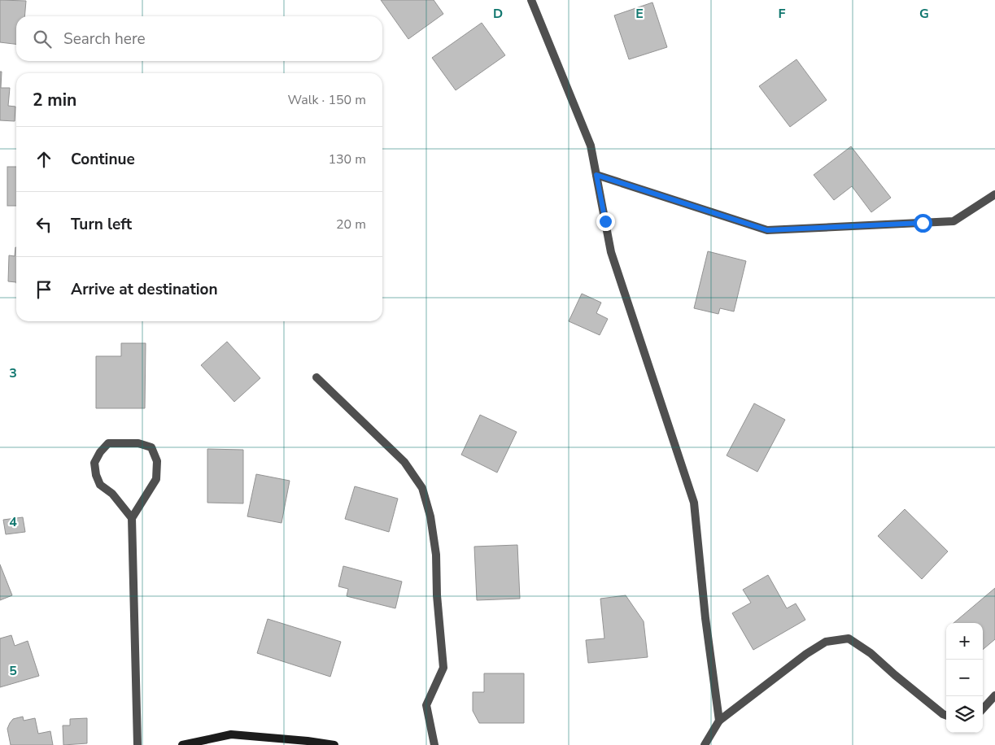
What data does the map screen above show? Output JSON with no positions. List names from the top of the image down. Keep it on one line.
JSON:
{"page":{"search":"Search here","heading":["2 min","Walk · 150 m"],"list":[["Continue","130 m"],["Turn left","20 m"],"Arrive at destination"],"map_buttons":["+","−"]},"grid":{"columns":["D","E","F","G"],"rows":["3","4","5"]}}
